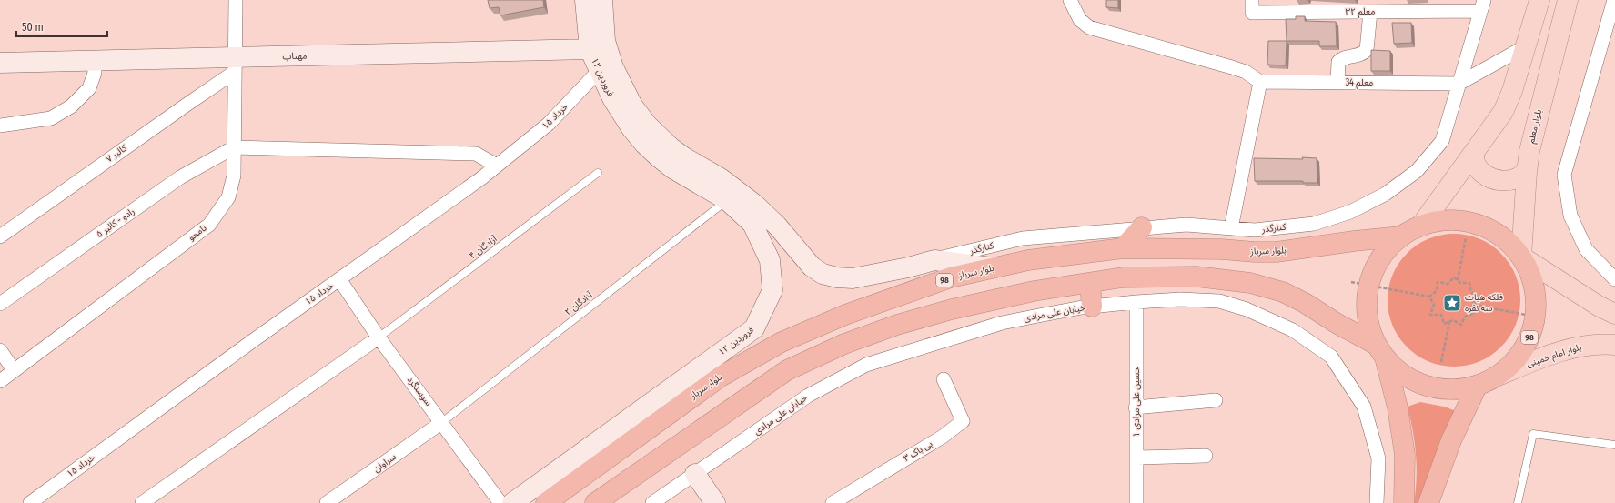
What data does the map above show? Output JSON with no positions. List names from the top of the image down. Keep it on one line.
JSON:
{"streets":{"highway":["بلوار سرباز","98"],"main road":["بلوار معلم","بلوار امام خمینی"],"street":["معلم ۳۲","مهتاب","۱۲ فروردین","معلم 34","۱۵ خرداد","کالبر ۷","رادو - کالبر ۵","کنارگذر","نامجو","خیابان علی مرادی","سوسنگرد","حسین علی مرادی ۱","بی باک ۳","سراوان"],"lane":["آزادگان ۴","آزادگان ۲"]},"crossings":[["معلم ۳۲","کنارگذر"],["مهتاب","۱۲ فروردین"],["مهتاب","کالبر ۷"],["مهتاب","نامجو"],["۱۲ فروردین","۱۵ خرداد"],["۱۲ فروردین","کنارگذر"],["۱۲ فروردین","بلوار سرباز"],["۱۲ فروردین","آزادگان ۲"],["معلم 34","کنارگذر"],["۱۵ خرداد","سوسنگرد"],["بلوار معلم","98"],["کالبر ۷","نامجو"],["رادو - کالبر ۵","نامجو"],["آزادگان ۴","سوسنگرد"],["بلوار سرباز","98"],["98","بلوار امام خمینی"],["آزادگان ۲","سوسنگرد"],["آزادگان ۲","سراوان"],["خیابان علی مرادی","حسین علی مرادی ۱"],["سوسنگرد","سراوان"]],"places":{"place":["فلکه هیات سه نفره"]},"scale_bar":"50 m"}
